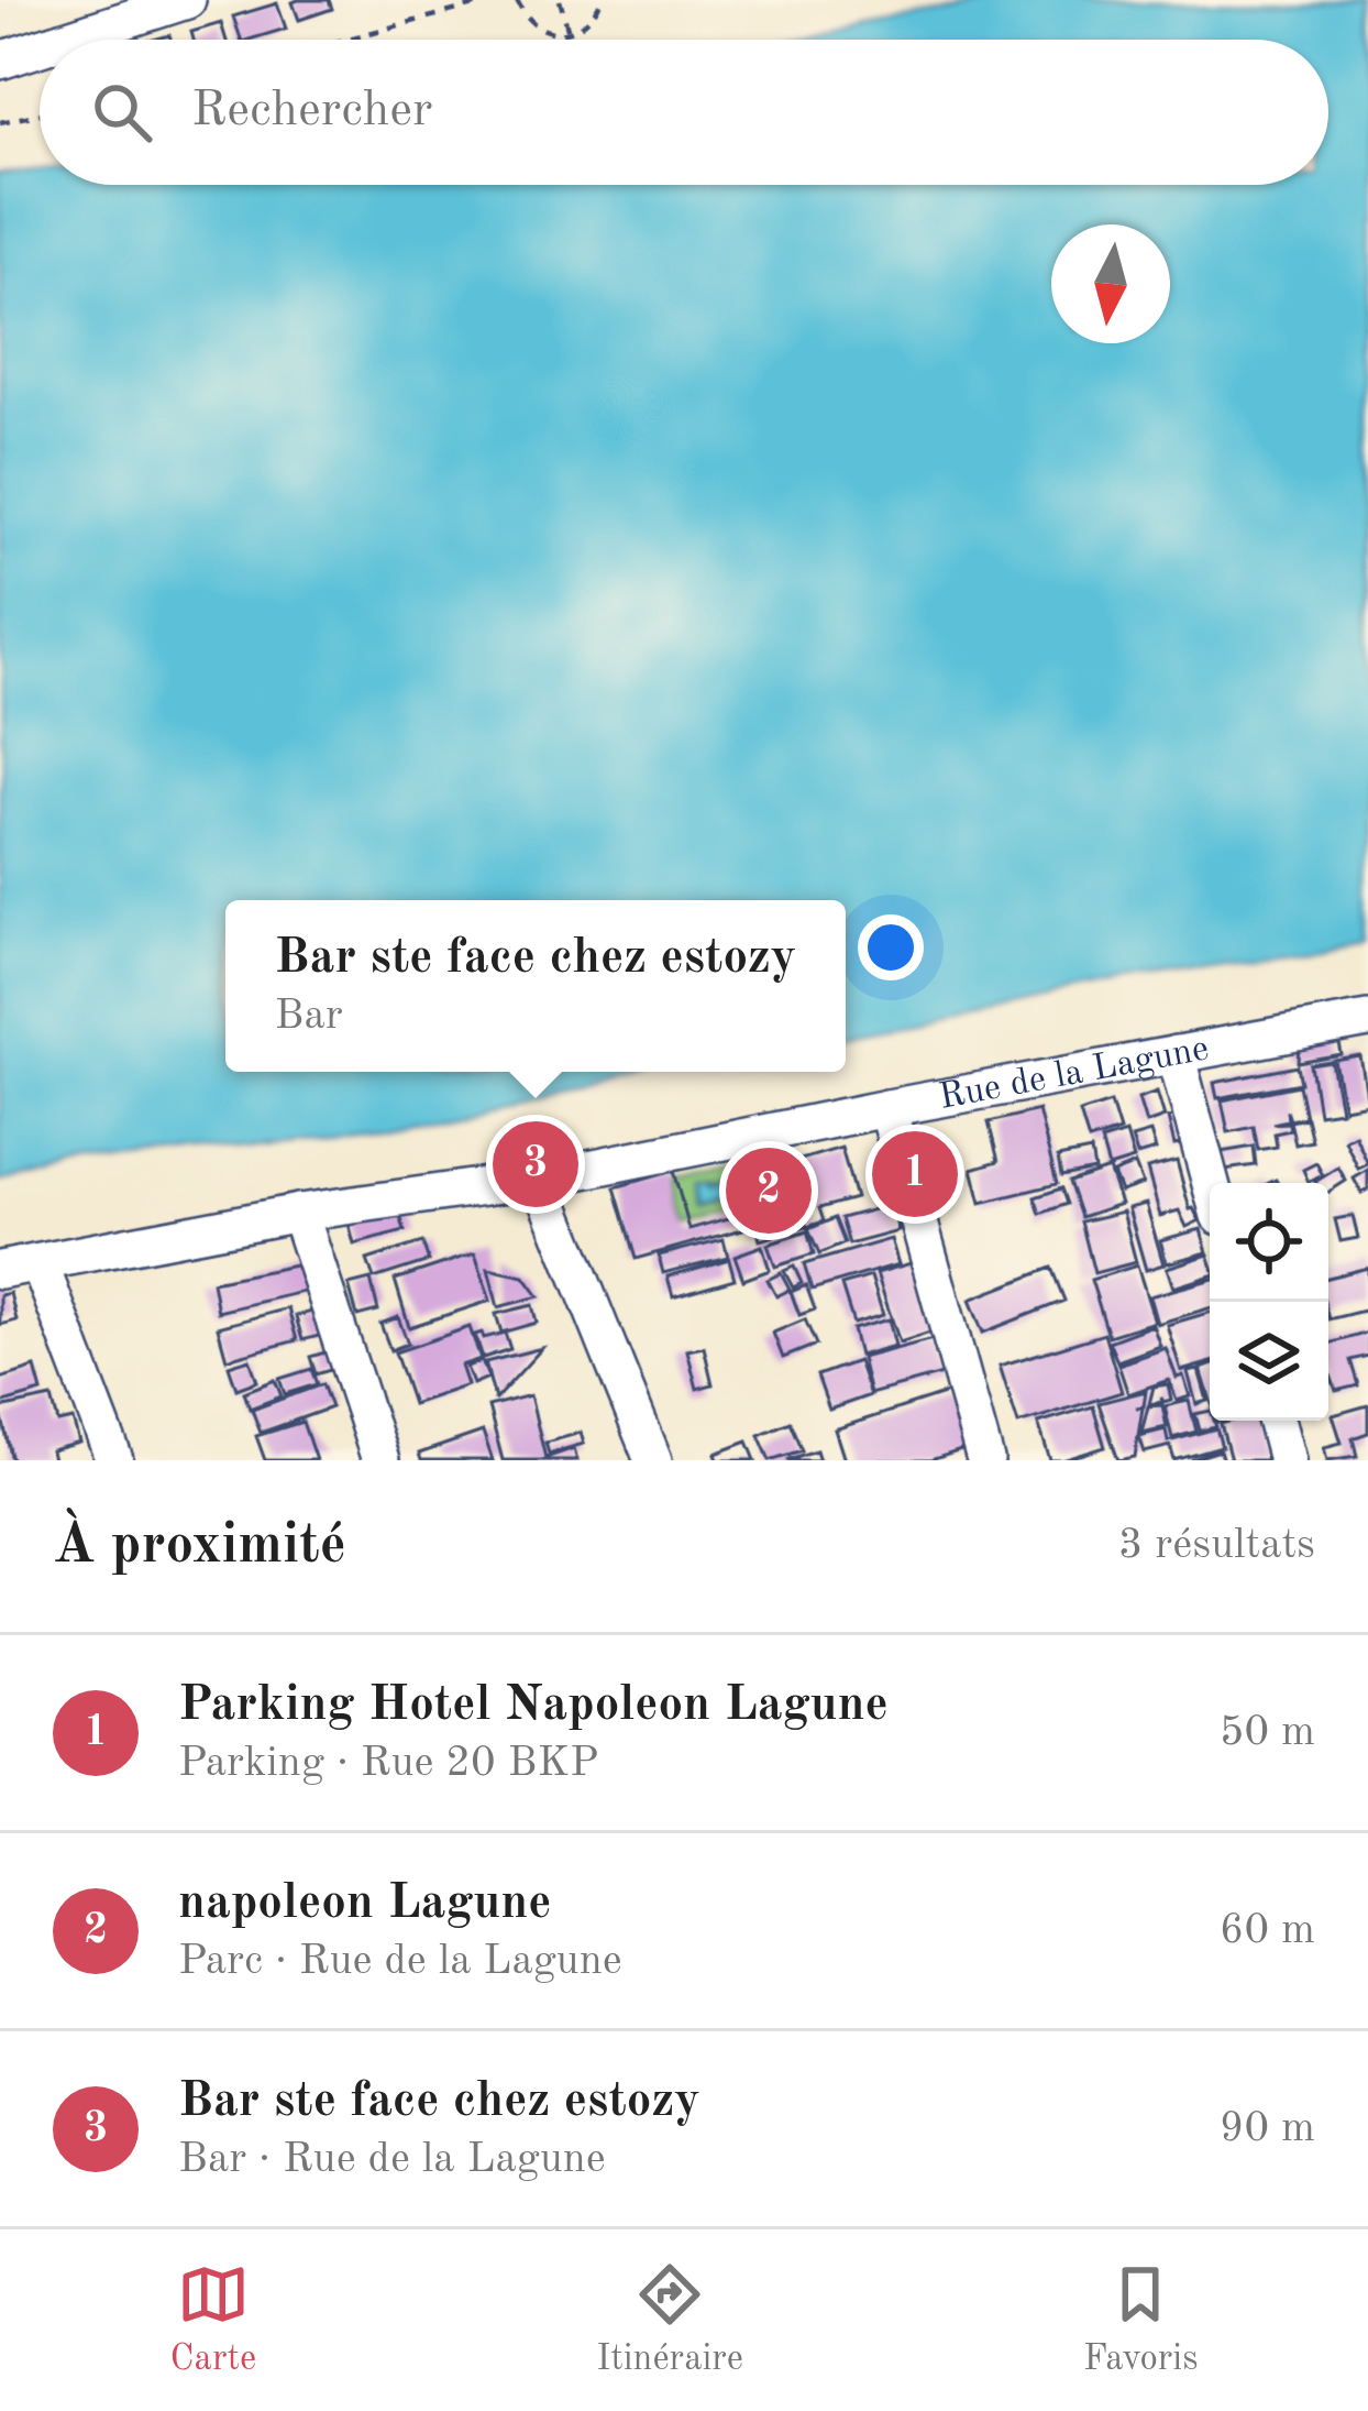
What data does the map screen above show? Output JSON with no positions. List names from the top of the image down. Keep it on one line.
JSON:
{"streets":{"street":["Rue de la Lagune"]},"north":"bottom","page":{"search":"Rechercher","popup":["Bar ste face chez estozy","Bar"],"pins":["3","1","2"],"heading":["À proximité","3 résultats"],"list":[{"mark":"1","name":"Parking Hotel Napoleon Lagune","note":"Parking · Rue 20 BKP","value":"50 m"},{"mark":"2","name":"napoleon Lagune","note":"Parc · Rue de la Lagune","value":"60 m"},{"mark":"3","name":"Bar ste face chez estozy","note":"Bar · Rue de la Lagune","value":"90 m"}],"nav":["Carte","Itinéraire","Favoris"]}}
